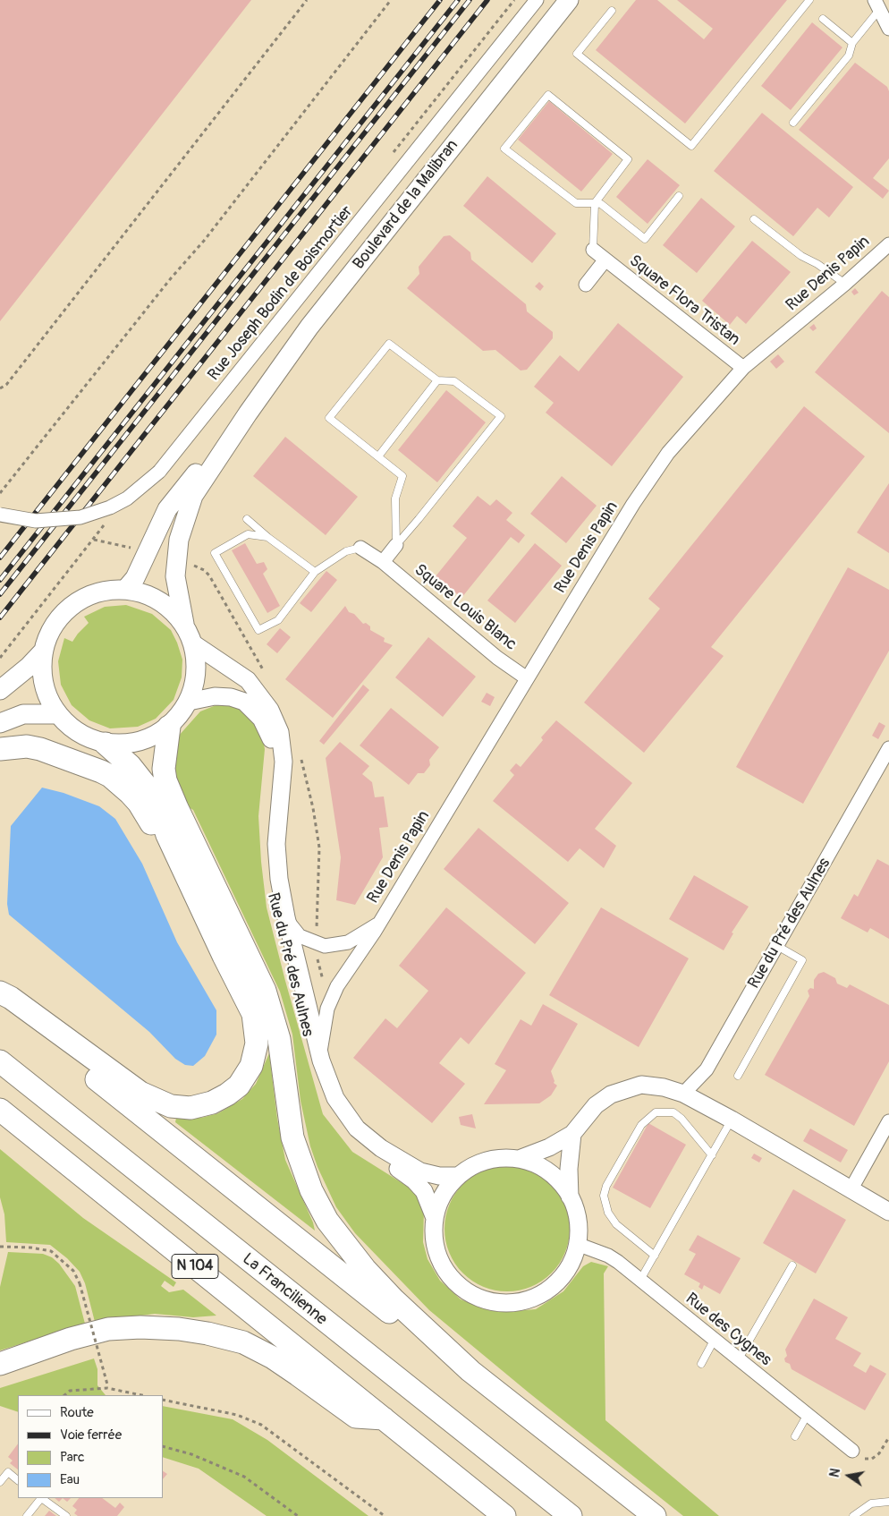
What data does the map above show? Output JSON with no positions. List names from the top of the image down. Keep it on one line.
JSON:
{"streets":{"highway":["N 104","La Francilienne"],"main road":["Boulevard de la Malibran"],"street":["Rue Denis Papin","Rue Joseph Bodin de Boismortier","Square Flora Tristan","Square Louis Blanc","Rue du Pré des Aulnes","Rue des Cygnes"]},"crossings":[["Boulevard de la Malibran","Rue du Pré des Aulnes"],["Rue Denis Papin","Square Flora Tristan"],["Rue Denis Papin","Square Louis Blanc"],["Rue Denis Papin","Rue du Pré des Aulnes"],["Rue du Pré des Aulnes","Rue des Cygnes"]],"legend":["Route","Voie ferrée","Parc","Eau"],"north":"left"}
